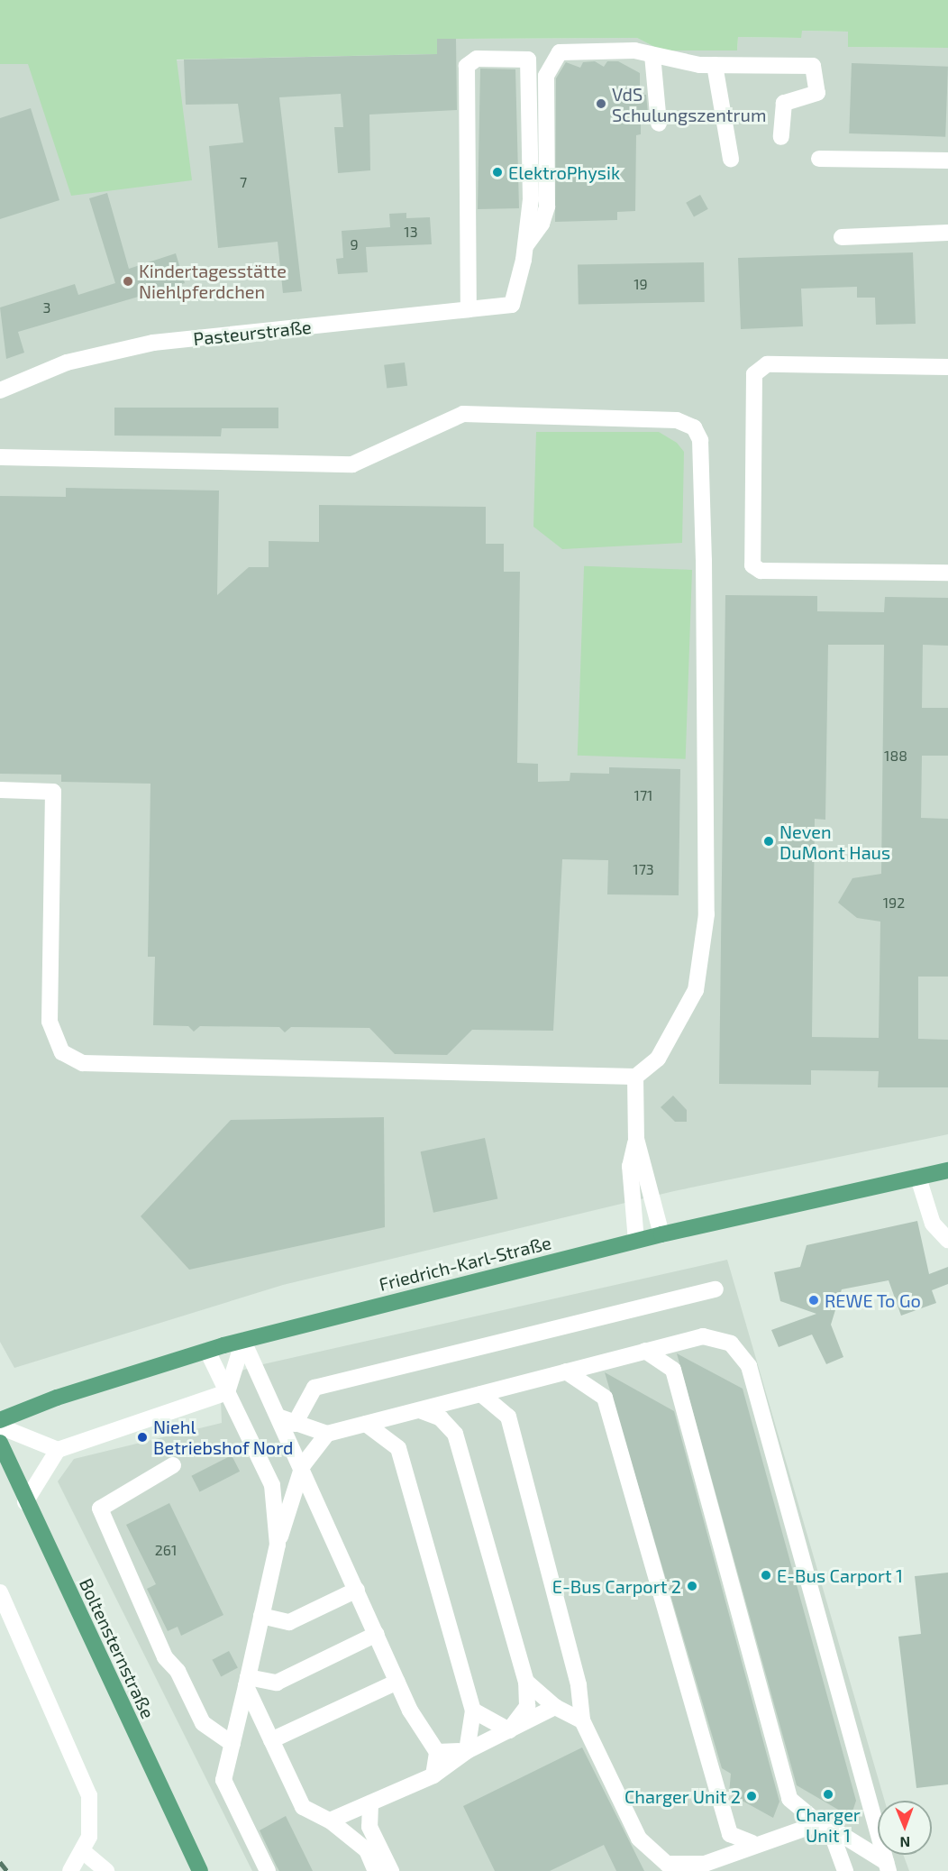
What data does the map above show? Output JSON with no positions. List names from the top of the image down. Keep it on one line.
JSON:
{"streets":{"main road":["Friedrich-Karl-Straße","Boltensternstraße"],"street":["Pasteurstraße"]},"places":["VdS Schulungszentrum","ElektroPhysik","Kindertagesstätte Niehlpferdchen","Neven DuMont Haus","REWE To Go","Niehl Betriebshof Nord","E-Bus Carport 1","E-Bus Carport 2","Charger Unit 1","Charger Unit 2"],"house_numbers":["7","13","9","19","3","188","171","173","192","261"],"north":"bottom"}
